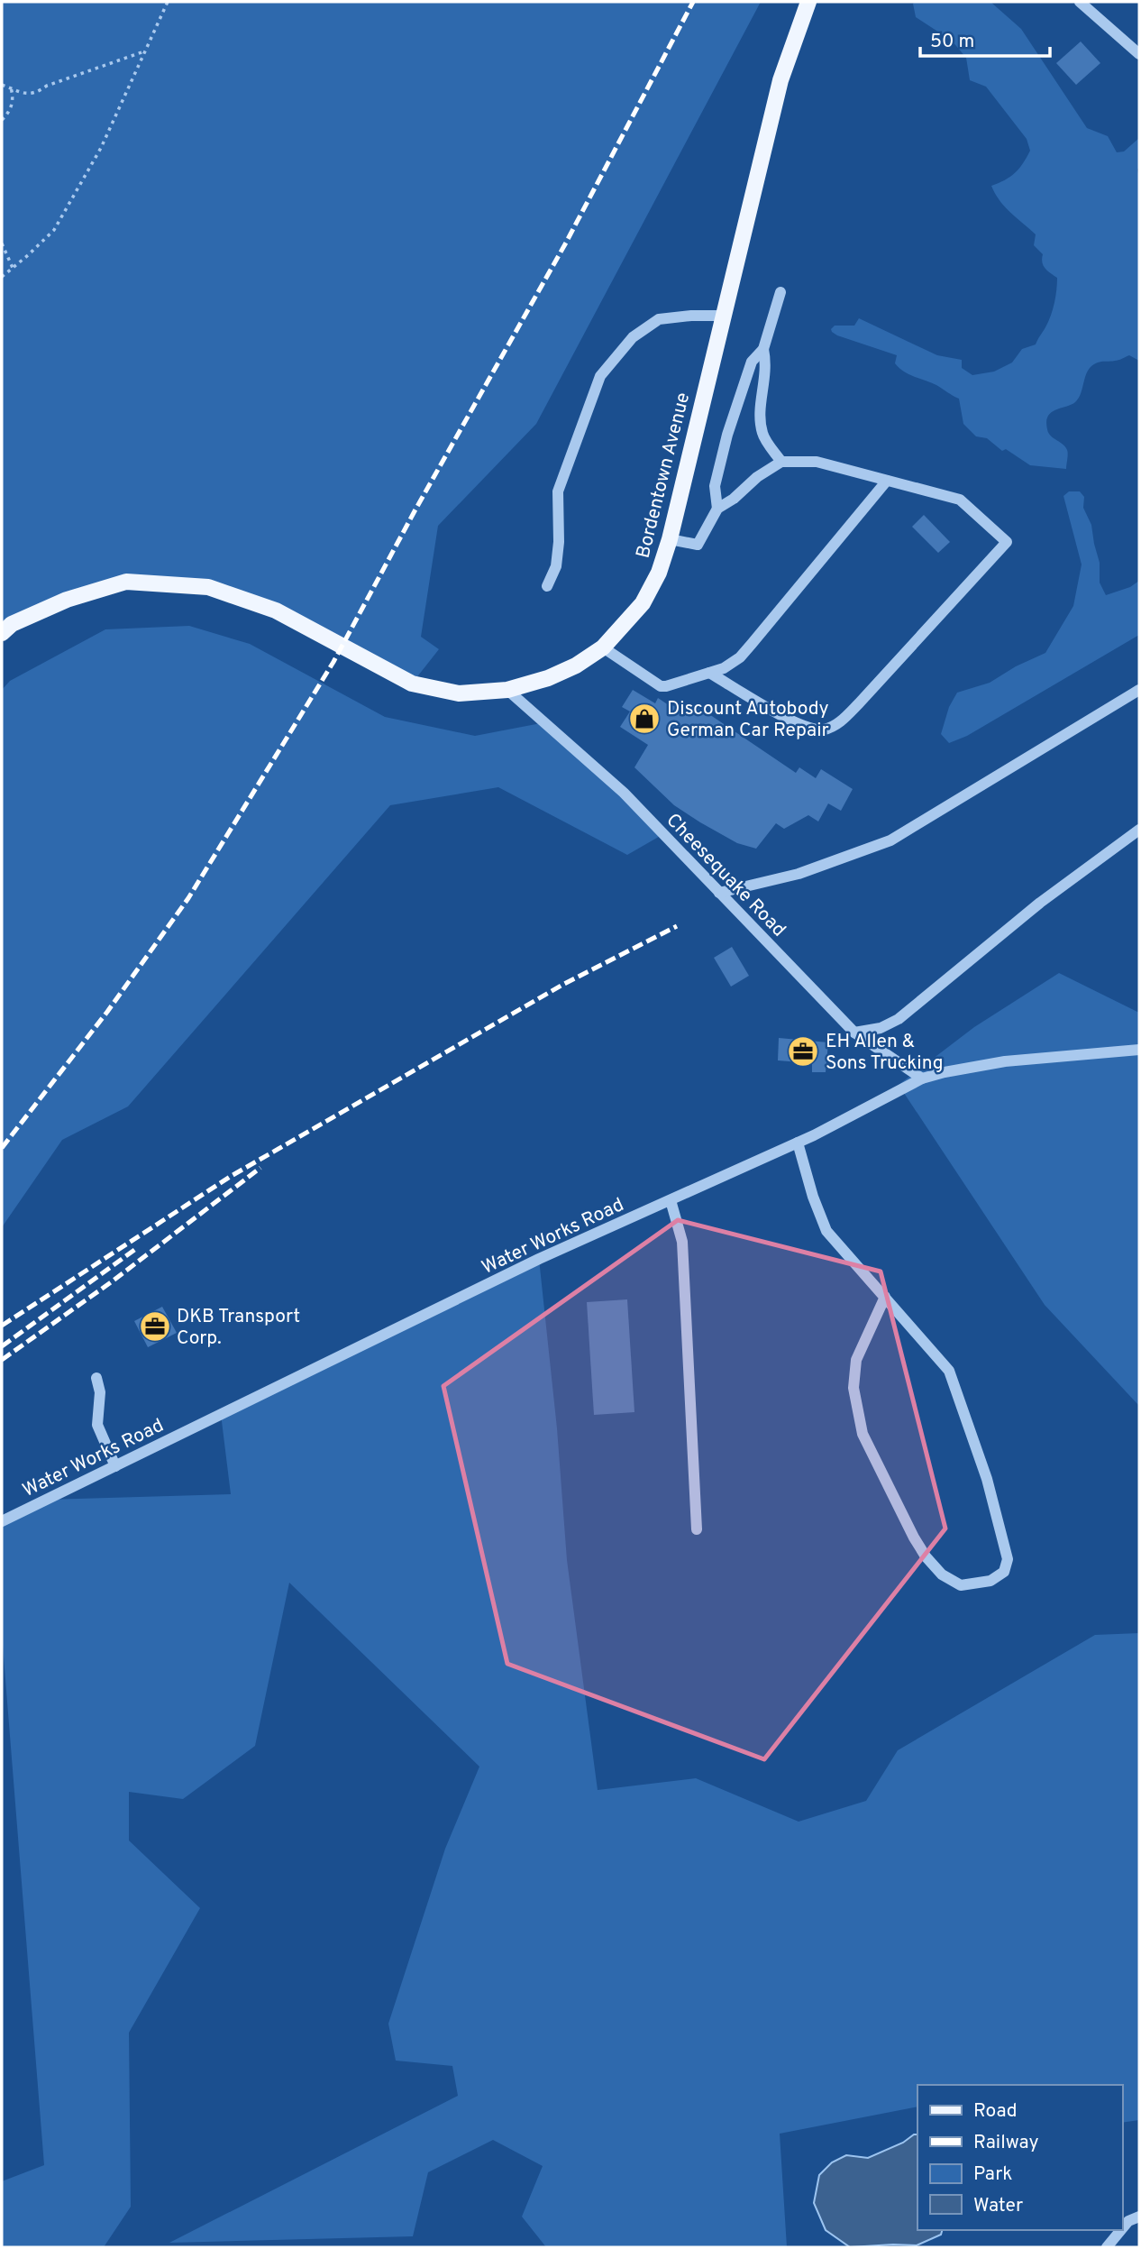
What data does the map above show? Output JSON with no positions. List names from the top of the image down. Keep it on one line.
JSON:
{"streets":{"main road":["Bordentown Avenue"],"street":["Cheesequake Road","Water Works Road"]},"crossings":[["Bordentown Avenue","Cheesequake Road"],["Cheesequake Road","Water Works Road"]],"places":{"shop":["Discount Autobody German Car Repair"],"office":["EH Allen & Sons Trucking","DKB Transport Corp."]},"legend":["Road","Railway","Park","Water"],"scale_bar":"50 m"}
